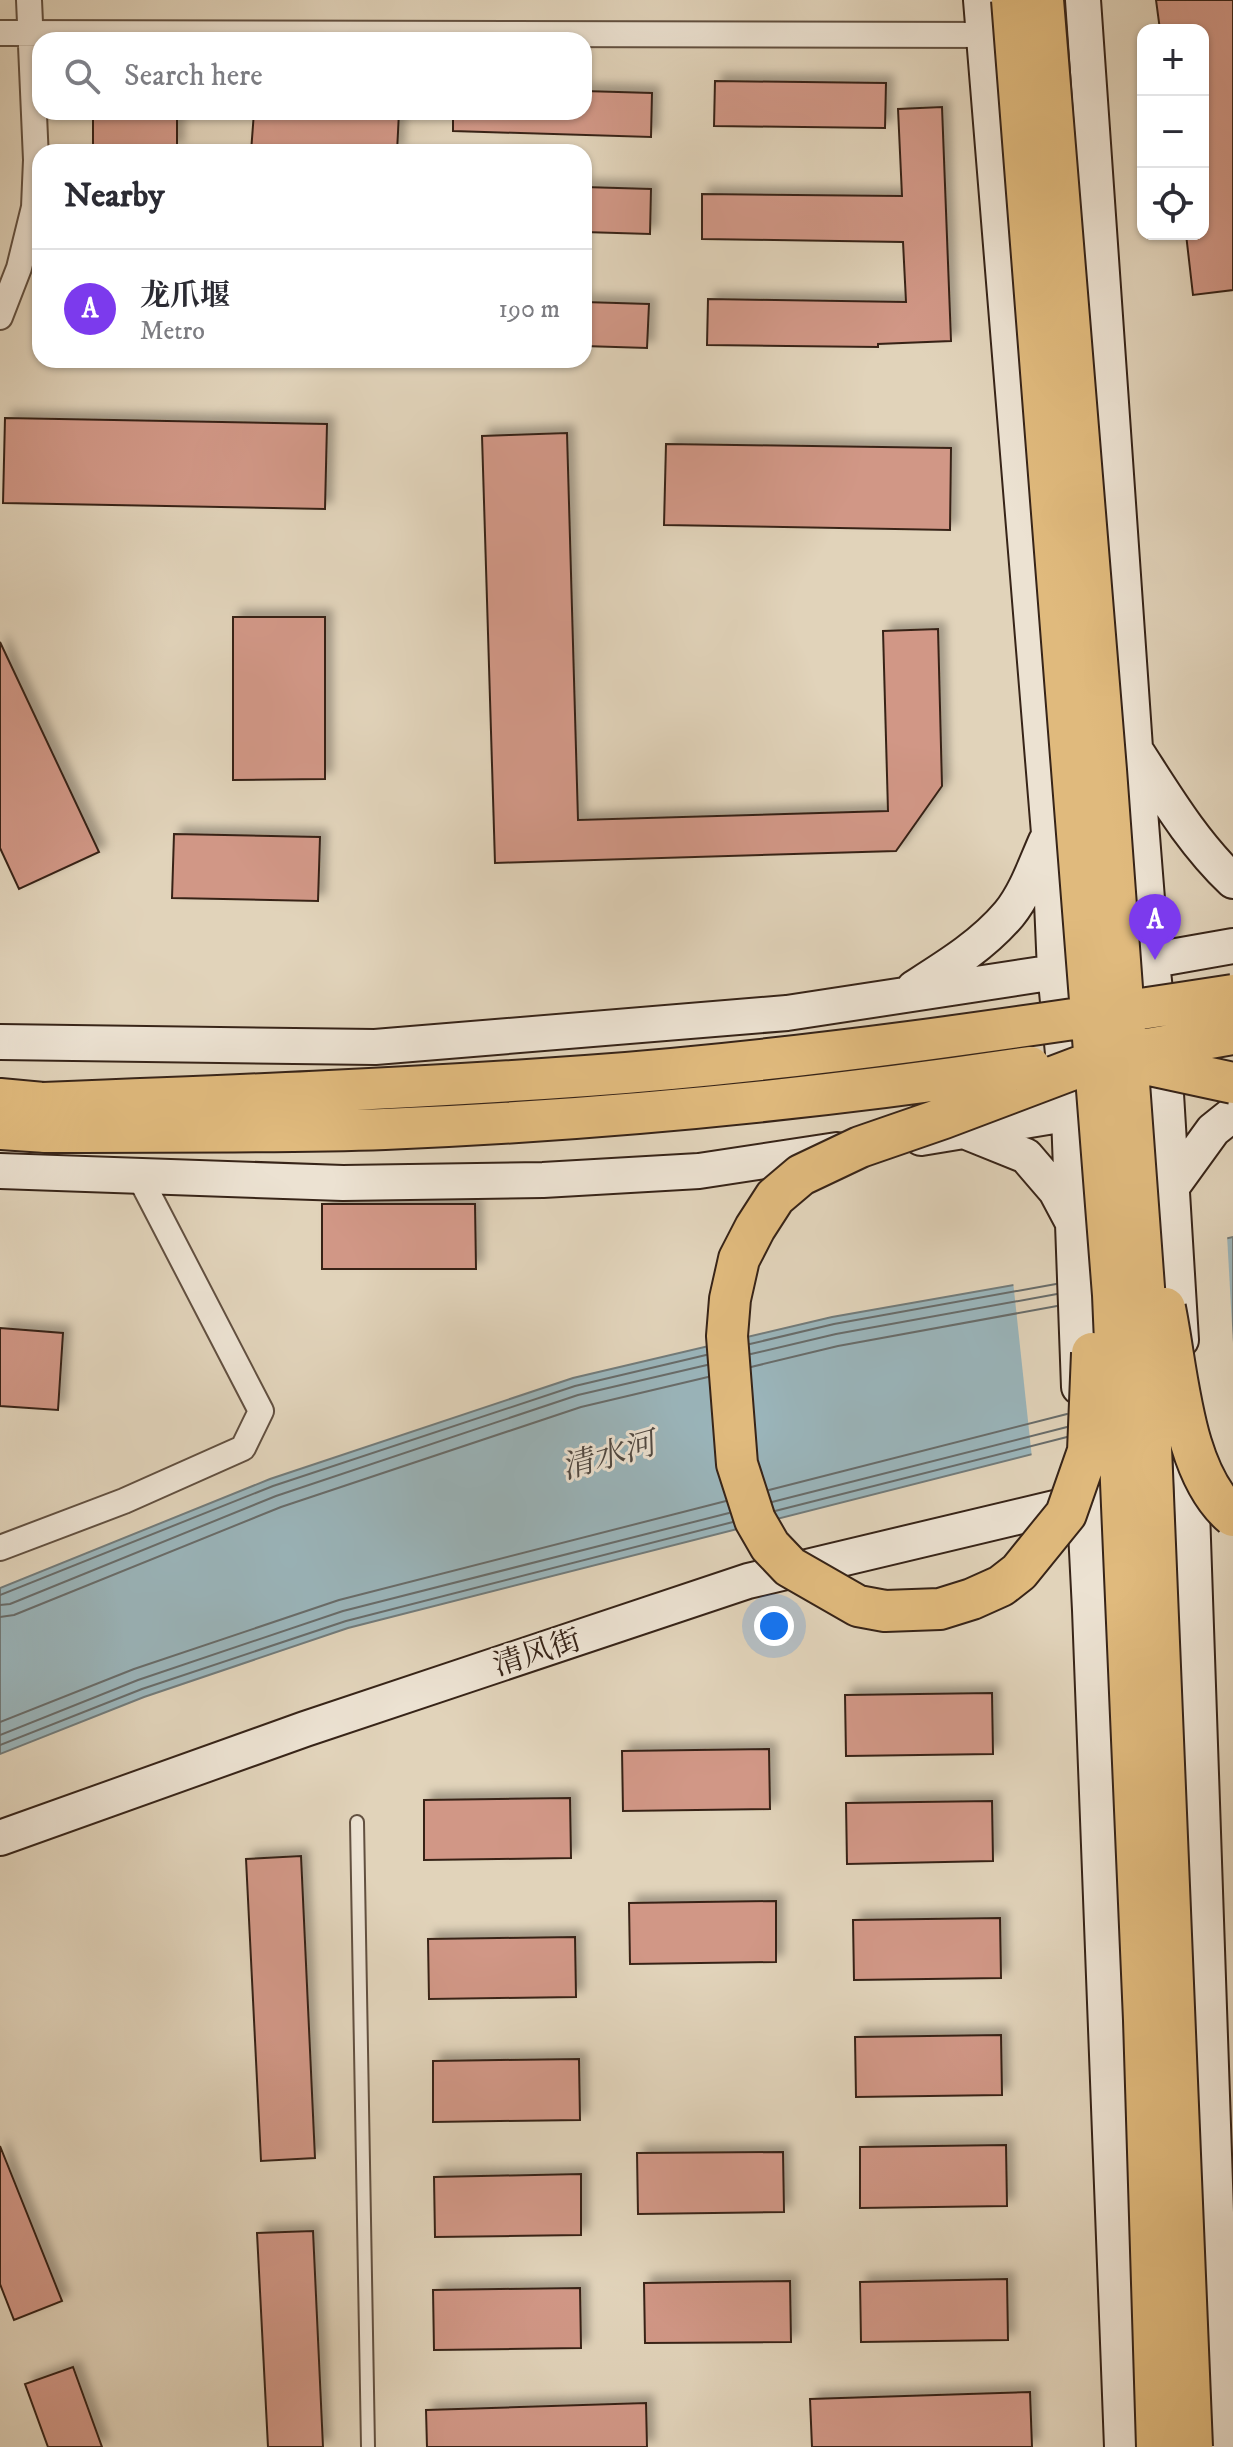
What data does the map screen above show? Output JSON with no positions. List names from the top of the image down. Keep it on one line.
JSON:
{"streets":{"main road":["清风街"]},"water":["清水河"],"page":{"map_buttons":["+","−"],"search":"Search here","heading":"Nearby","list":[{"mark":"A","name":"龙爪堰","note":"Metro","value":"190 m"}],"pins":"A"}}
